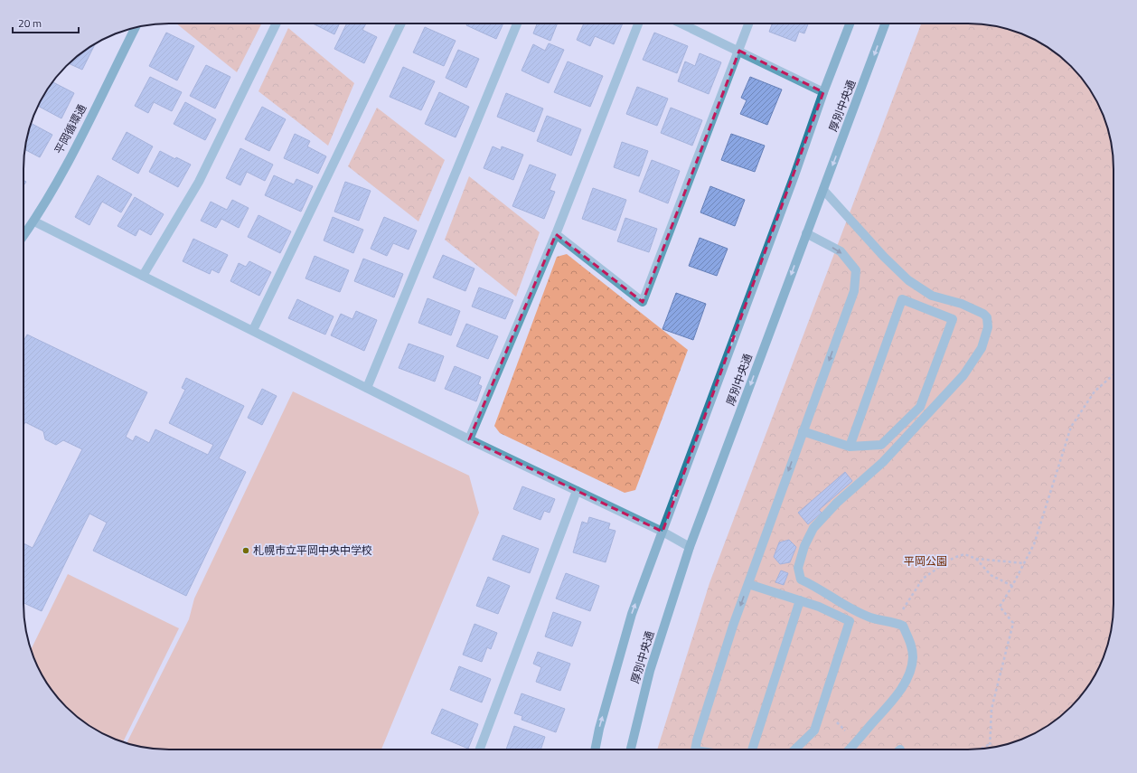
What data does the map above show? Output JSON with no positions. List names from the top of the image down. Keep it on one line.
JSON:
{"streets":{"main road":["厚別中央通","平岡循環通"]},"parks":["平岡公園"],"places":["札幌市立平岡中央中学校"],"scale_bar":"20 m"}
